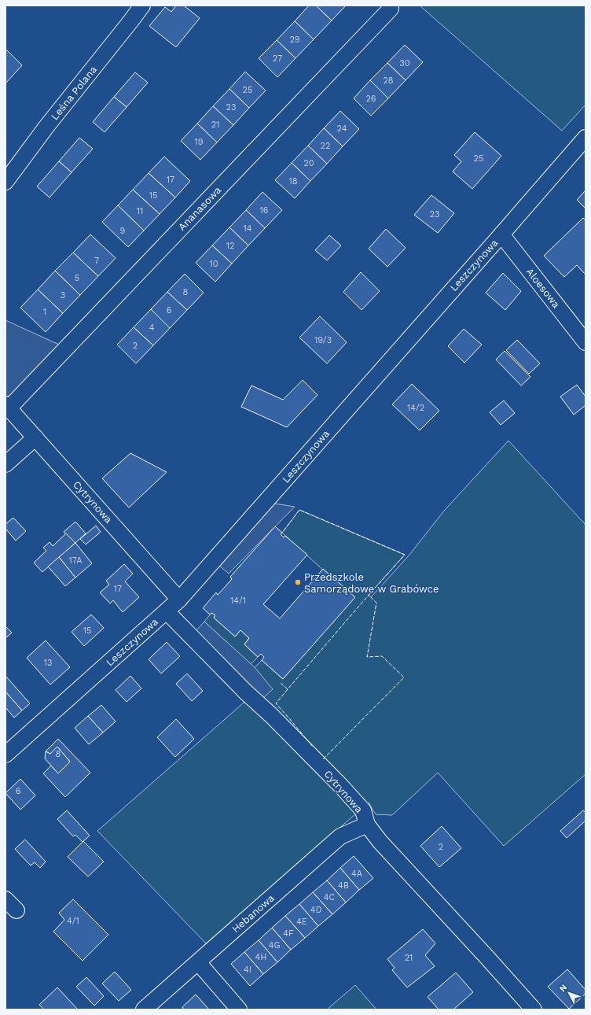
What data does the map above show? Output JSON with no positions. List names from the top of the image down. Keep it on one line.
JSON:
{"streets":{"street":["Leśna Polana","Ananasowa","Leszczynowa","Aloesowa","Cytrynowa","Hebanowa"]},"crossings":[["Ananasowa","Cytrynowa"],["Leszczynowa","Aloesowa"],["Leszczynowa","Cytrynowa"],["Cytrynowa","Hebanowa"]],"places":["Przedszkole Samorządowe w Grabówce"],"house_numbers":["29","27","30","28","25","26","23","21","24","19","22","25","20","17","18","15","16","11","23","14","9","12","7","10","5","8","3","6","1","4","19/3","2","14/2","17A","17","14/1","15","13","8","6","2","4A","4B","4C","4D","4/1","4E","4F","4G","4H","21","4I"],"north":"top left"}
